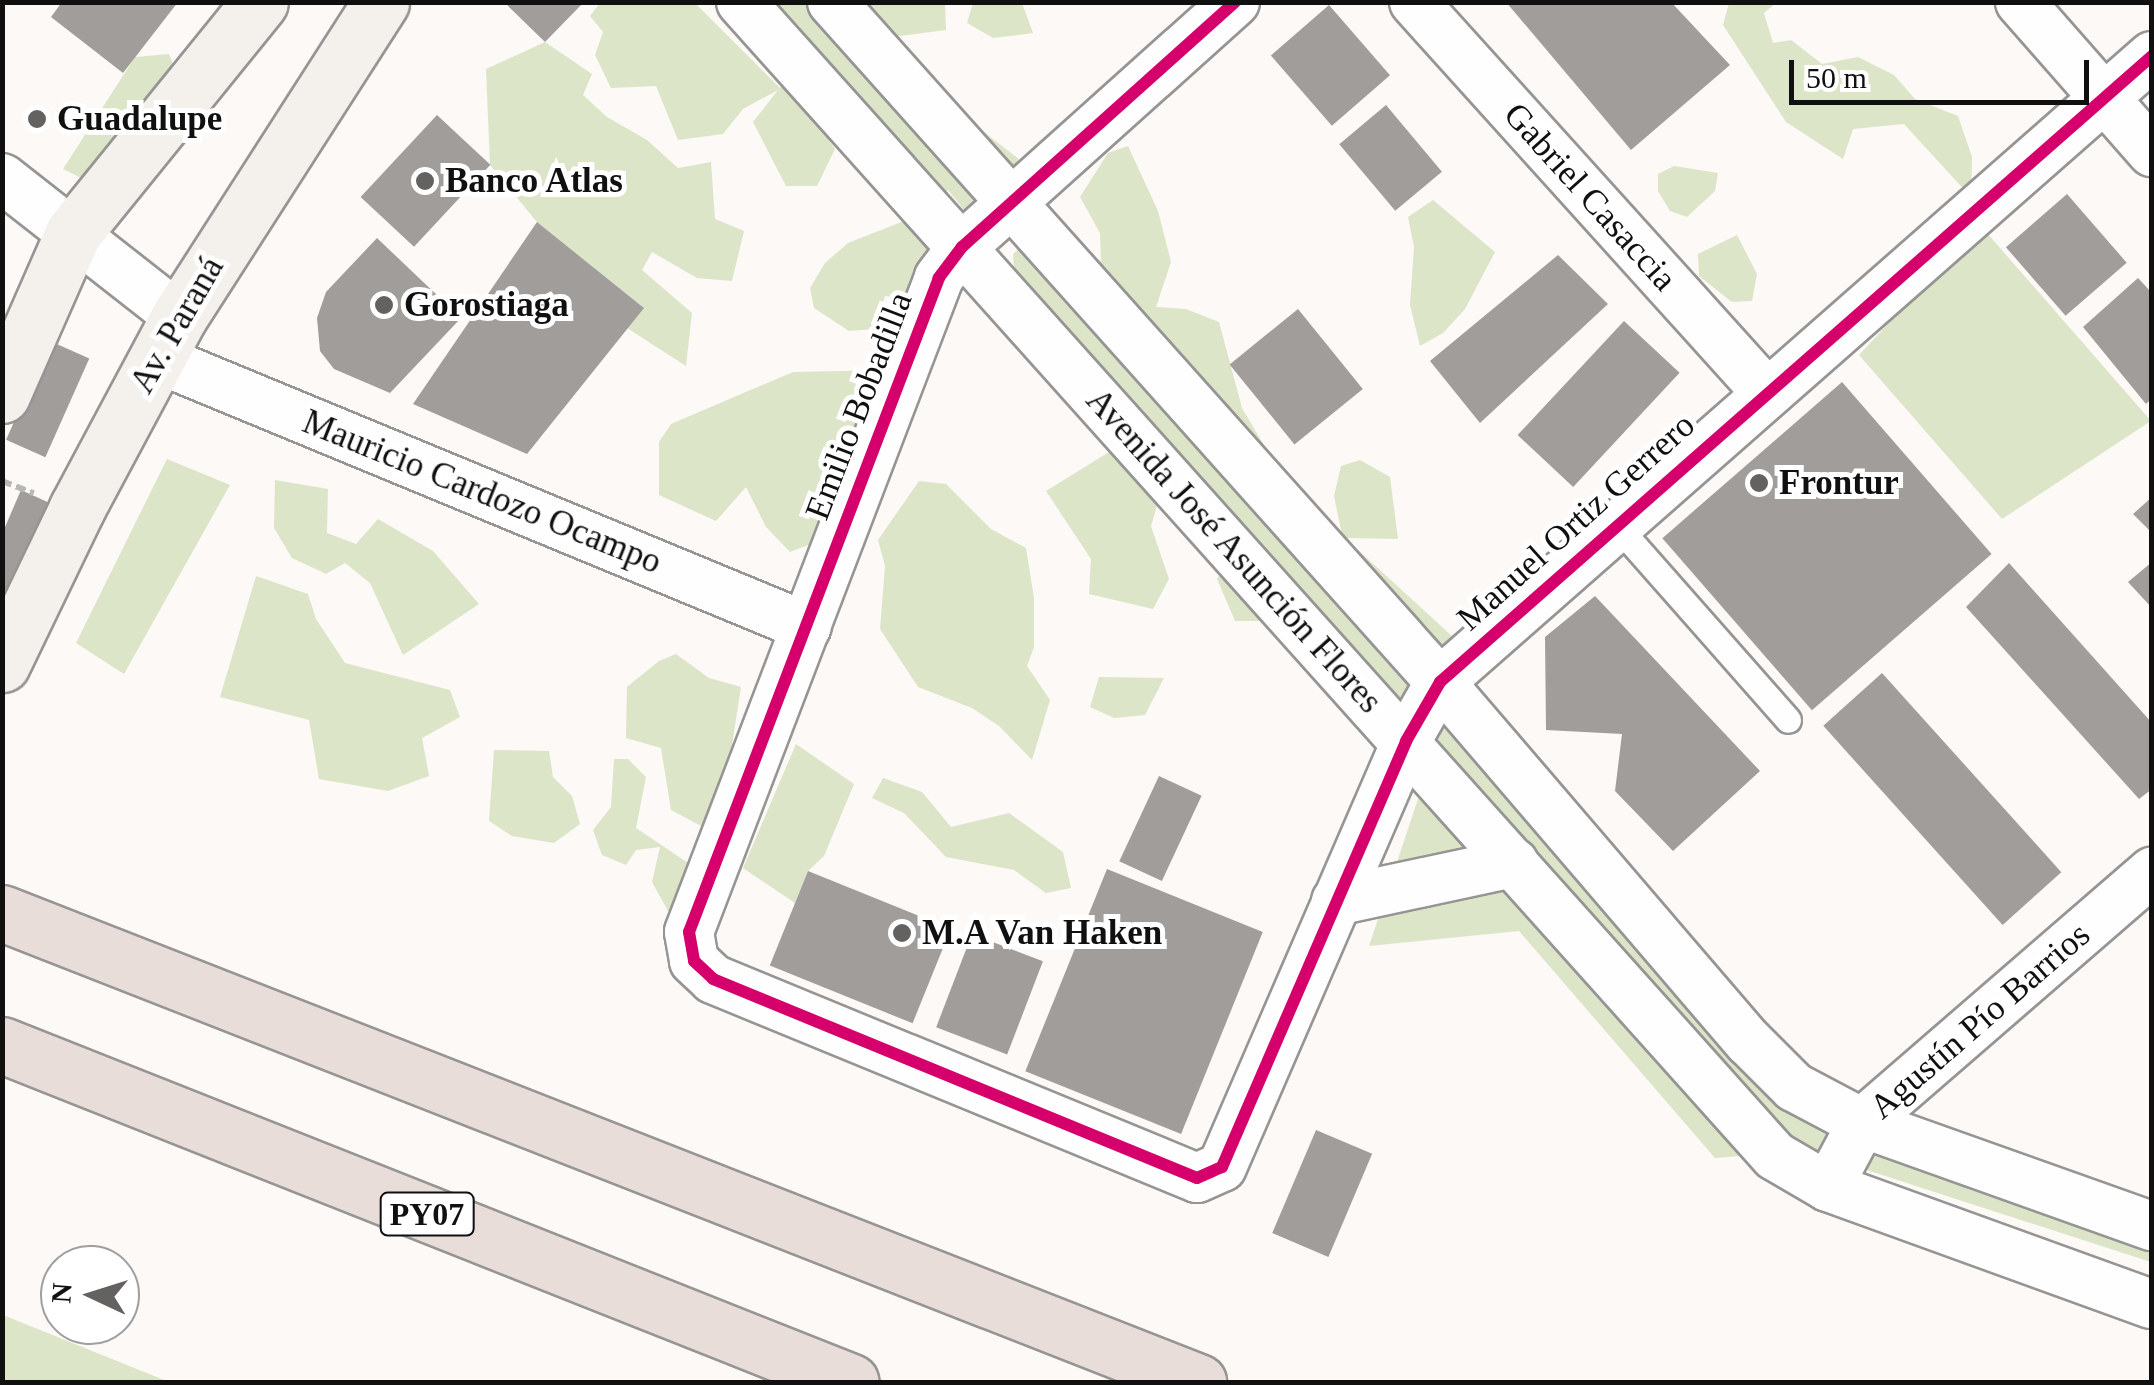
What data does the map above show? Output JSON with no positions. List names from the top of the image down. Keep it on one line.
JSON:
{"streets":{"highway":["PY07"],"street":["Gabriel Casaccia","Av. Paraná","Emilio Bobadilla","Mauricio Cardozo Ocampo","Manuel Ortiz Gerrero","Avenida José Asunción Flores","Agustín Pío Barrios"]},"crossings":[["Gabriel Casaccia","Manuel Ortiz Gerrero"],["Av. Paraná","Mauricio Cardozo Ocampo"],["Emilio Bobadilla","Mauricio Cardozo Ocampo"],["Emilio Bobadilla","Manuel Ortiz Gerrero"],["Emilio Bobadilla","Avenida José Asunción Flores"],["Manuel Ortiz Gerrero","Avenida José Asunción Flores"],["Avenida José Asunción Flores","Agustín Pío Barrios"]],"places":["Guadalupe","Banco Atlas","Gorostiaga","Frontur","M.A Van Haken"],"scale_bar":"50 m","north":"left"}
